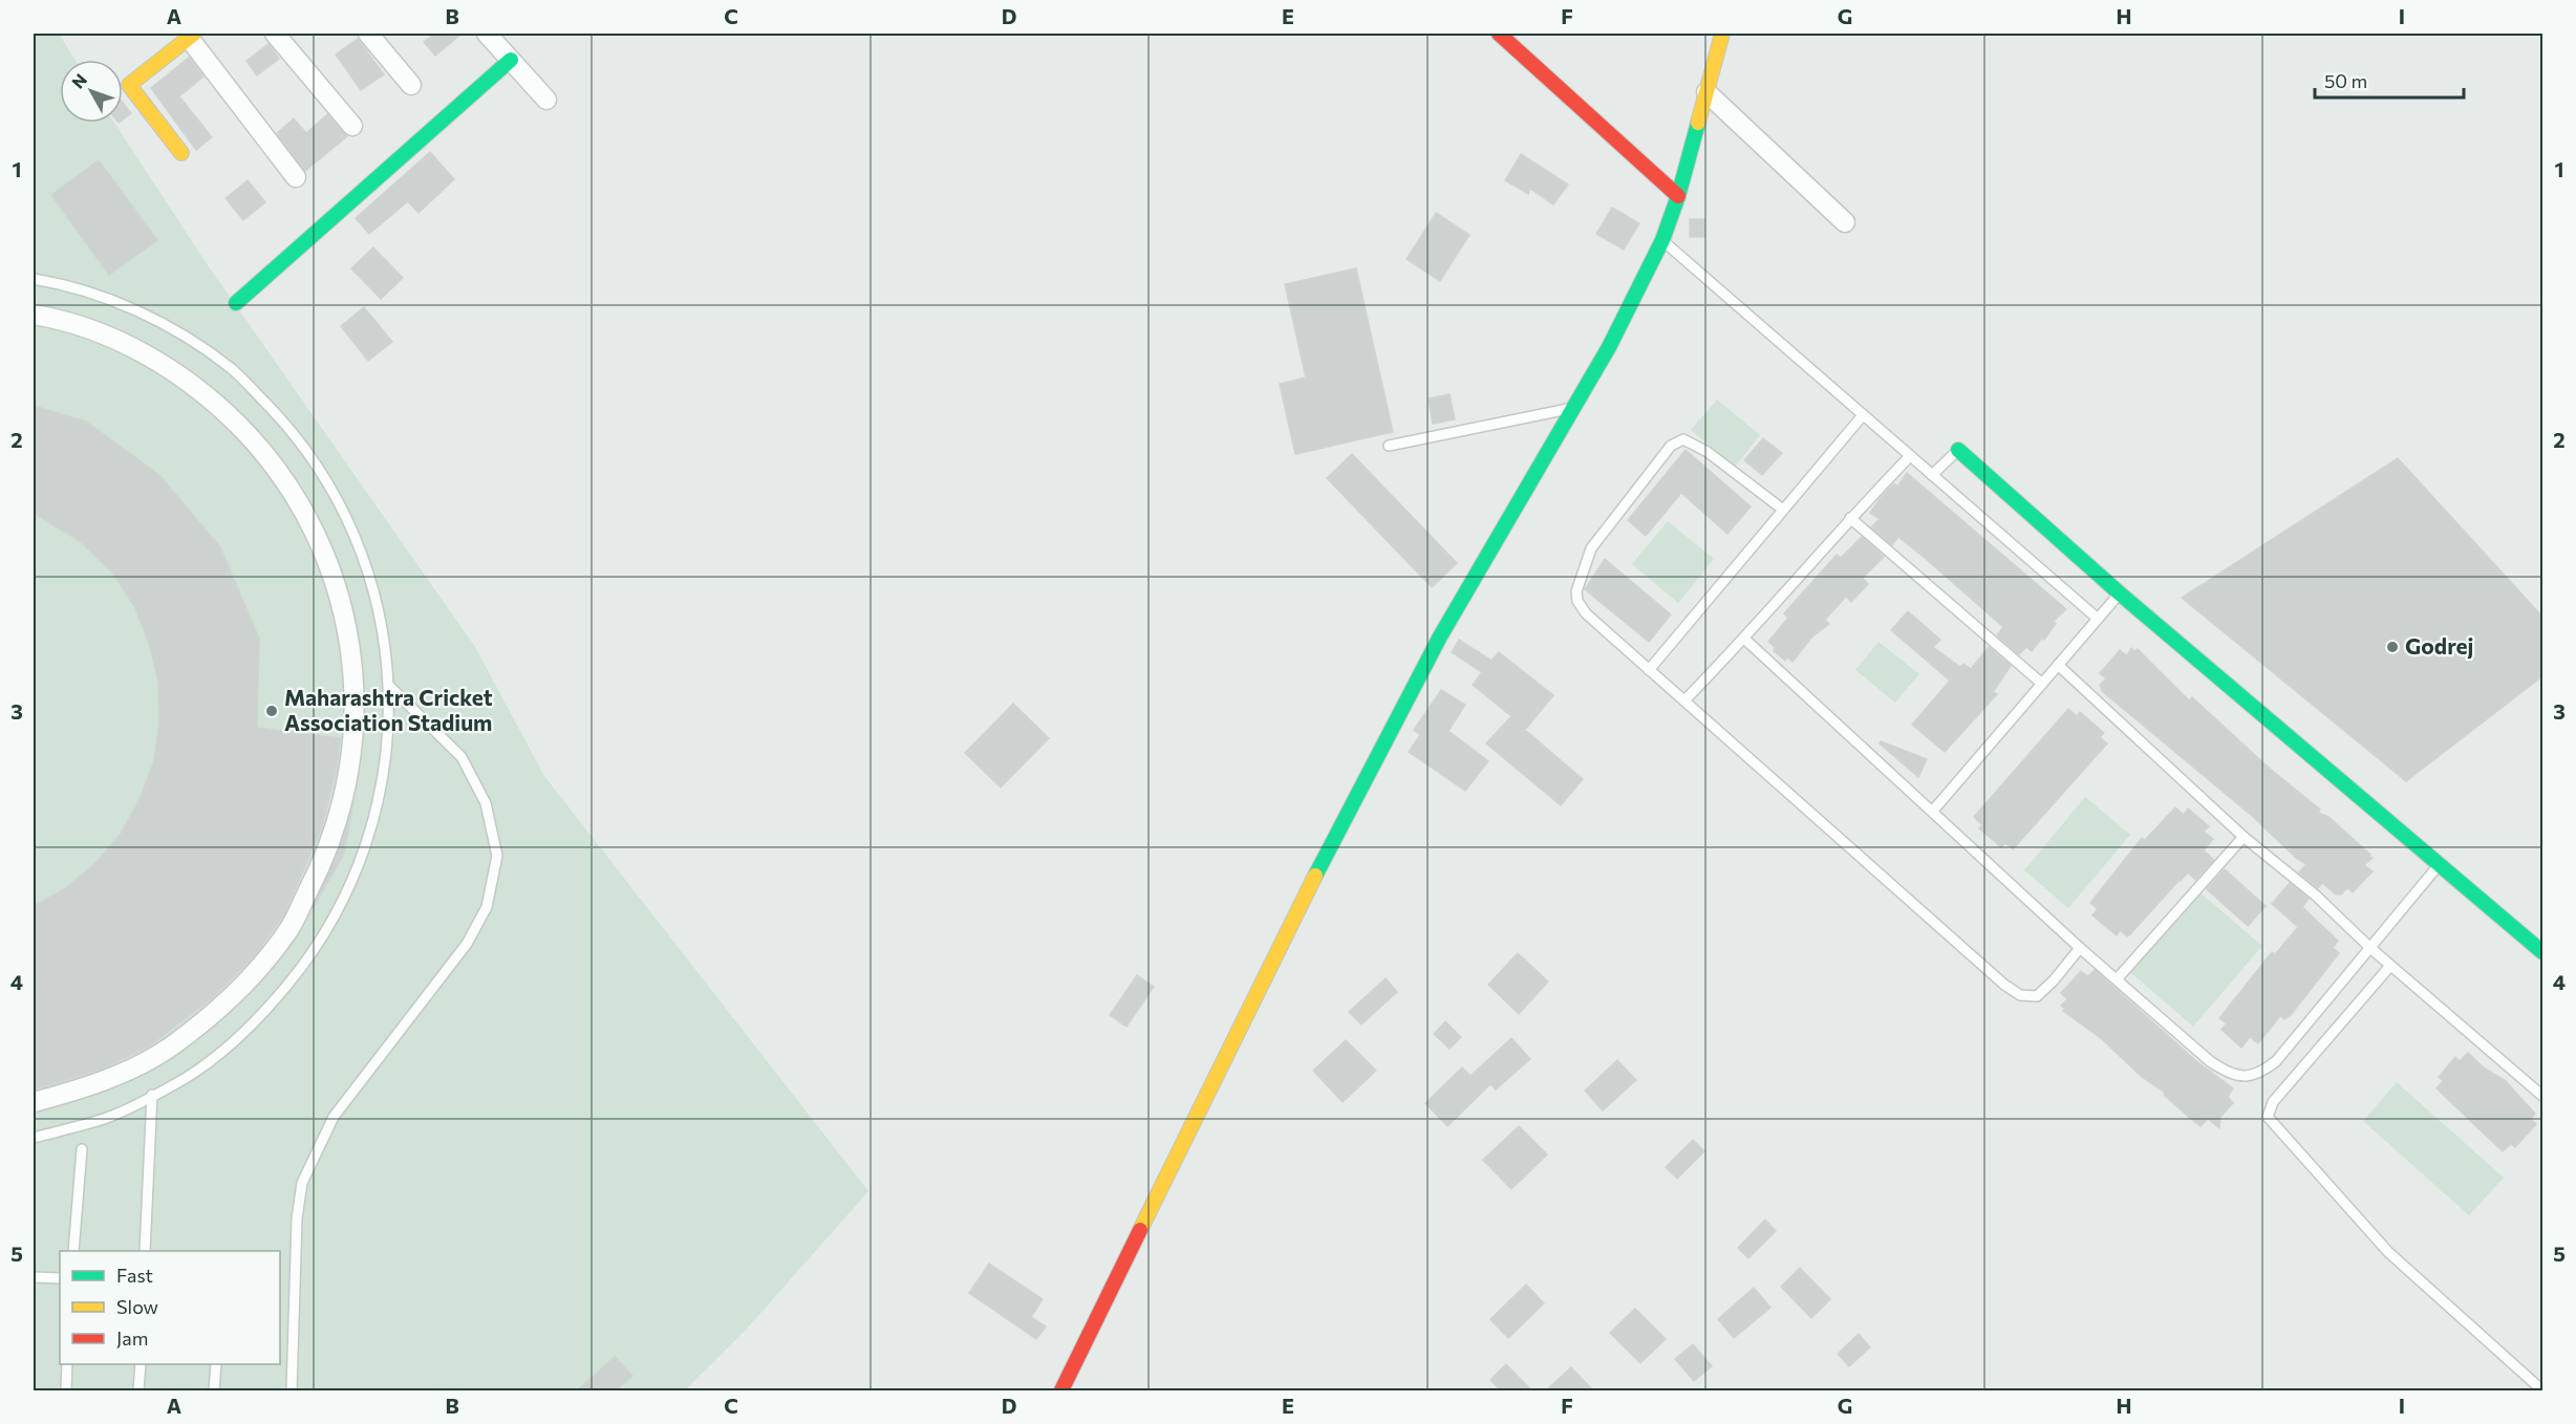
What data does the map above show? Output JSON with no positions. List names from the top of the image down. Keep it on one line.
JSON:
{"places":["Godrej","Maharashtra Cricket Association Stadium"],"legend":["Fast","Slow","Jam"],"scale_bar":"50 m","north":"top left","grid":{"columns":["A","B","C","D","E","F","G","H","I"],"rows":["1","2","3","4","5"]}}
